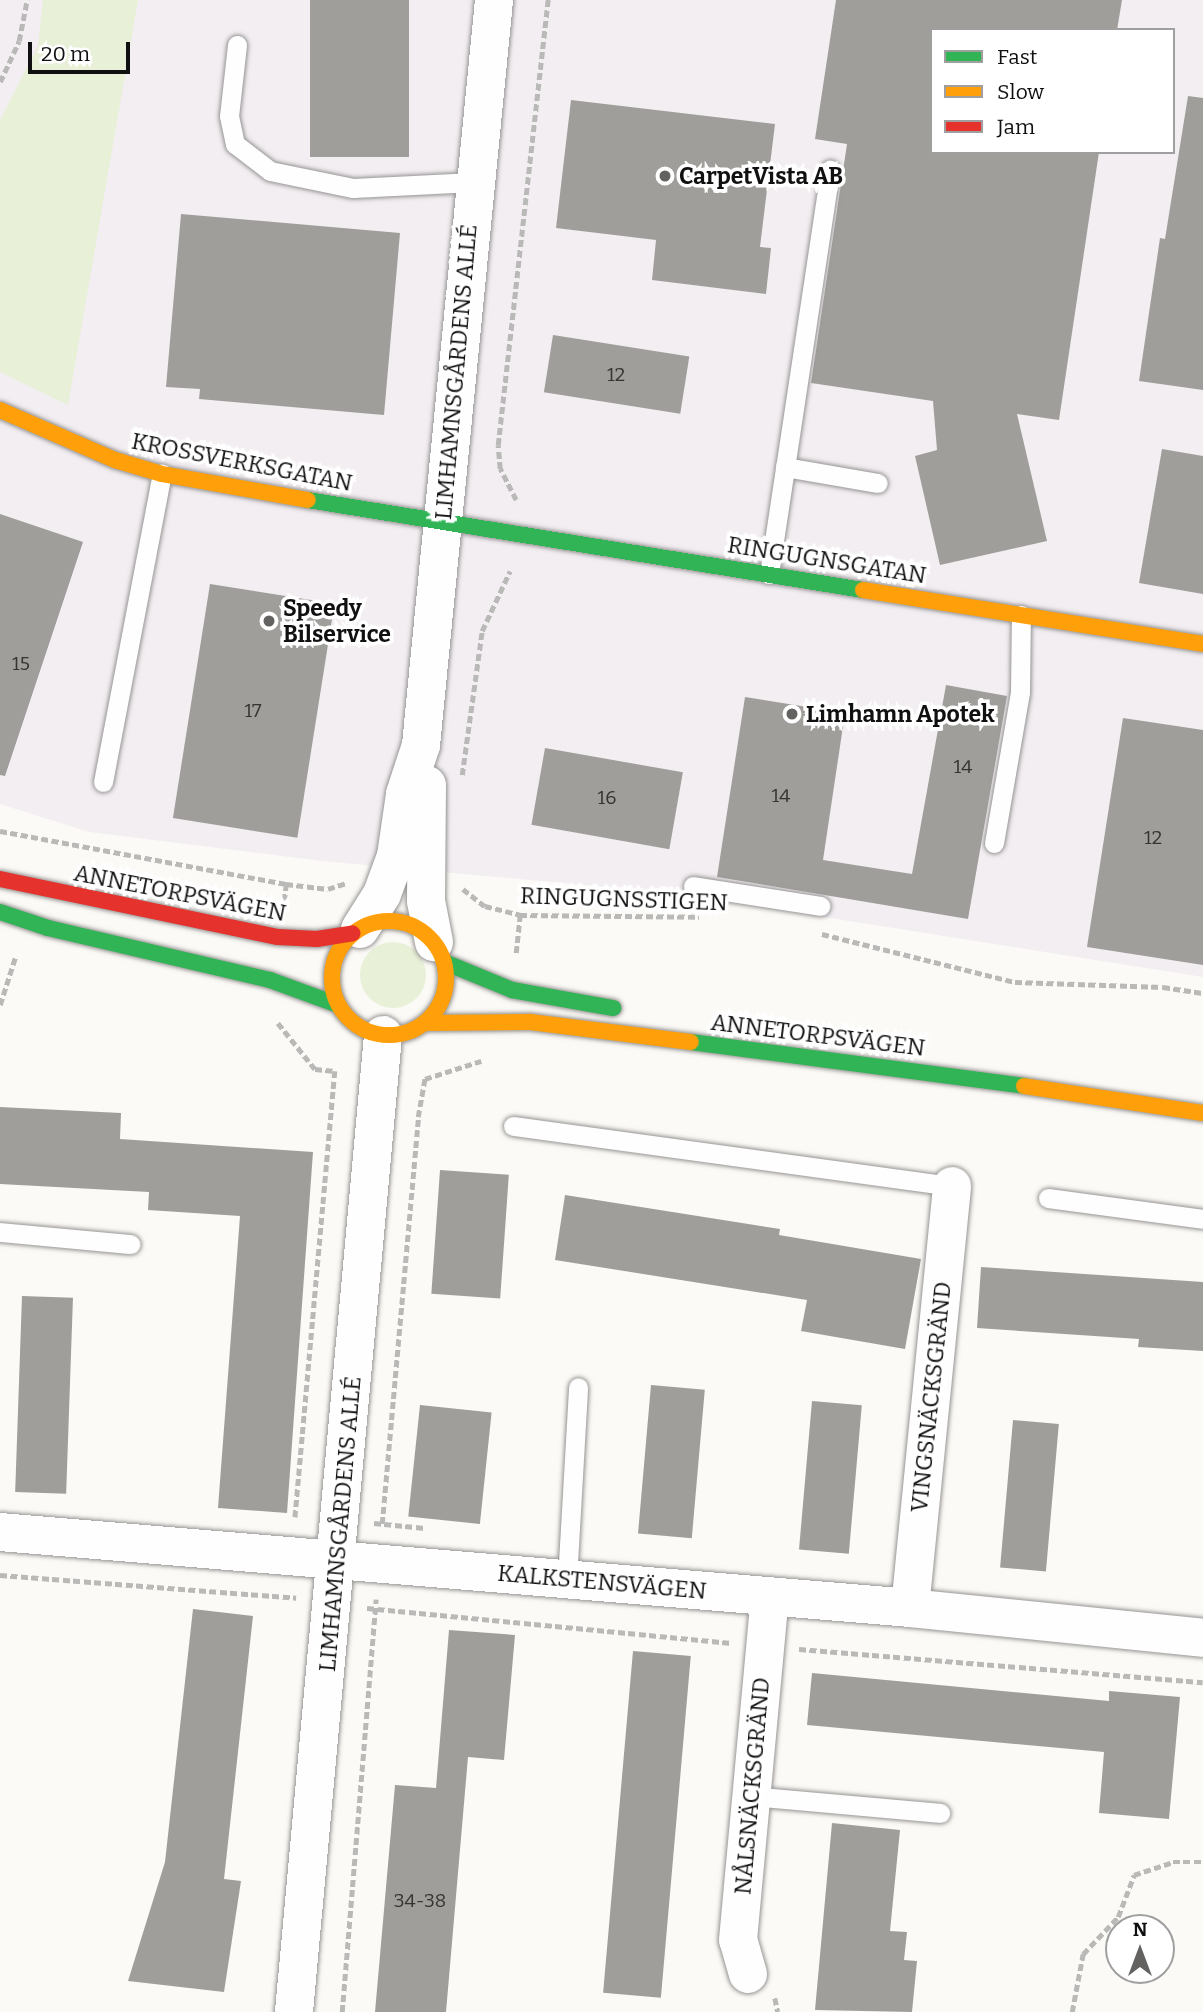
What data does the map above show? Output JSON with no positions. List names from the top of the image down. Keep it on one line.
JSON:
{"streets":{"main road":["KROSSVERKSGATAN","RINGUGNSGATAN","ANNETORPSVÄGEN"],"street":["LIMHAMNSGÅRDENS ALLÉ","VINGSNÄCKSGRÄND","KALKSTENSVÄGEN","NÅLSNÄCKSGRÄND"],"path":["RINGUGNSSTIGEN"]},"crossings":[["LIMHAMNSGÅRDENS ALLÉ","KROSSVERKSGATAN"],["LIMHAMNSGÅRDENS ALLÉ","RINGUGNSGATAN"],["LIMHAMNSGÅRDENS ALLÉ","ANNETORPSVÄGEN"],["LIMHAMNSGÅRDENS ALLÉ","RINGUGNSSTIGEN"],["LIMHAMNSGÅRDENS ALLÉ","KALKSTENSVÄGEN"],["KROSSVERKSGATAN","RINGUGNSGATAN"],["VINGSNÄCKSGRÄND","KALKSTENSVÄGEN"],["KALKSTENSVÄGEN","NÅLSNÄCKSGRÄND"]],"places":["CarpetVista AB","Speedy Bilservice","Limhamn Apotek"],"house_numbers":["12","15","17","14","14","16","12","34-38"],"legend":["Fast","Slow","Jam"],"scale_bar":"20 m","north":"top"}
